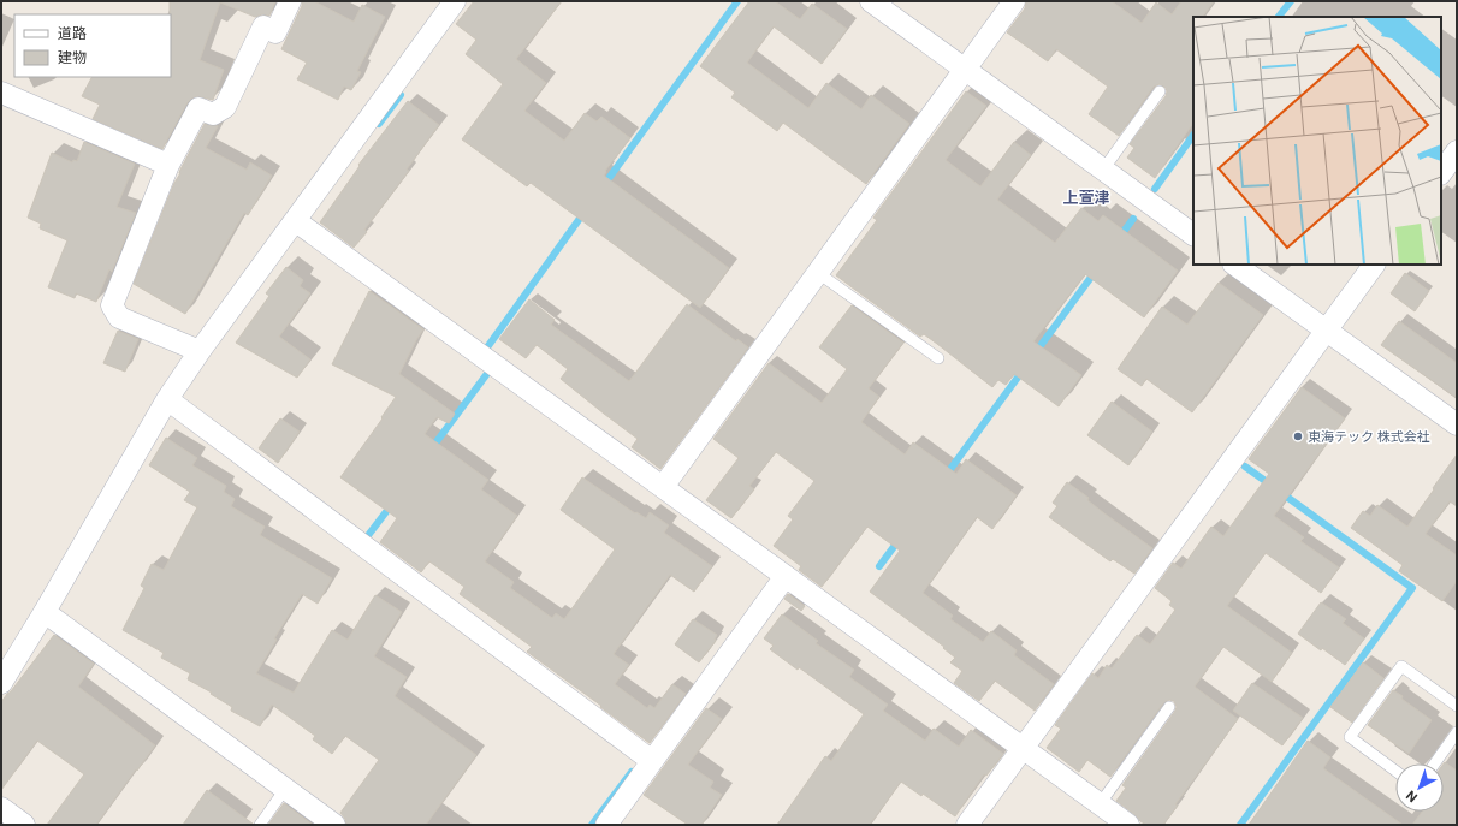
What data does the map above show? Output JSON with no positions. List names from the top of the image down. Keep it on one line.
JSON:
{"districts":["上萱津"],"places":["東海テック 株式会社"],"legend":["道路","建物"],"north":"bottom left"}
